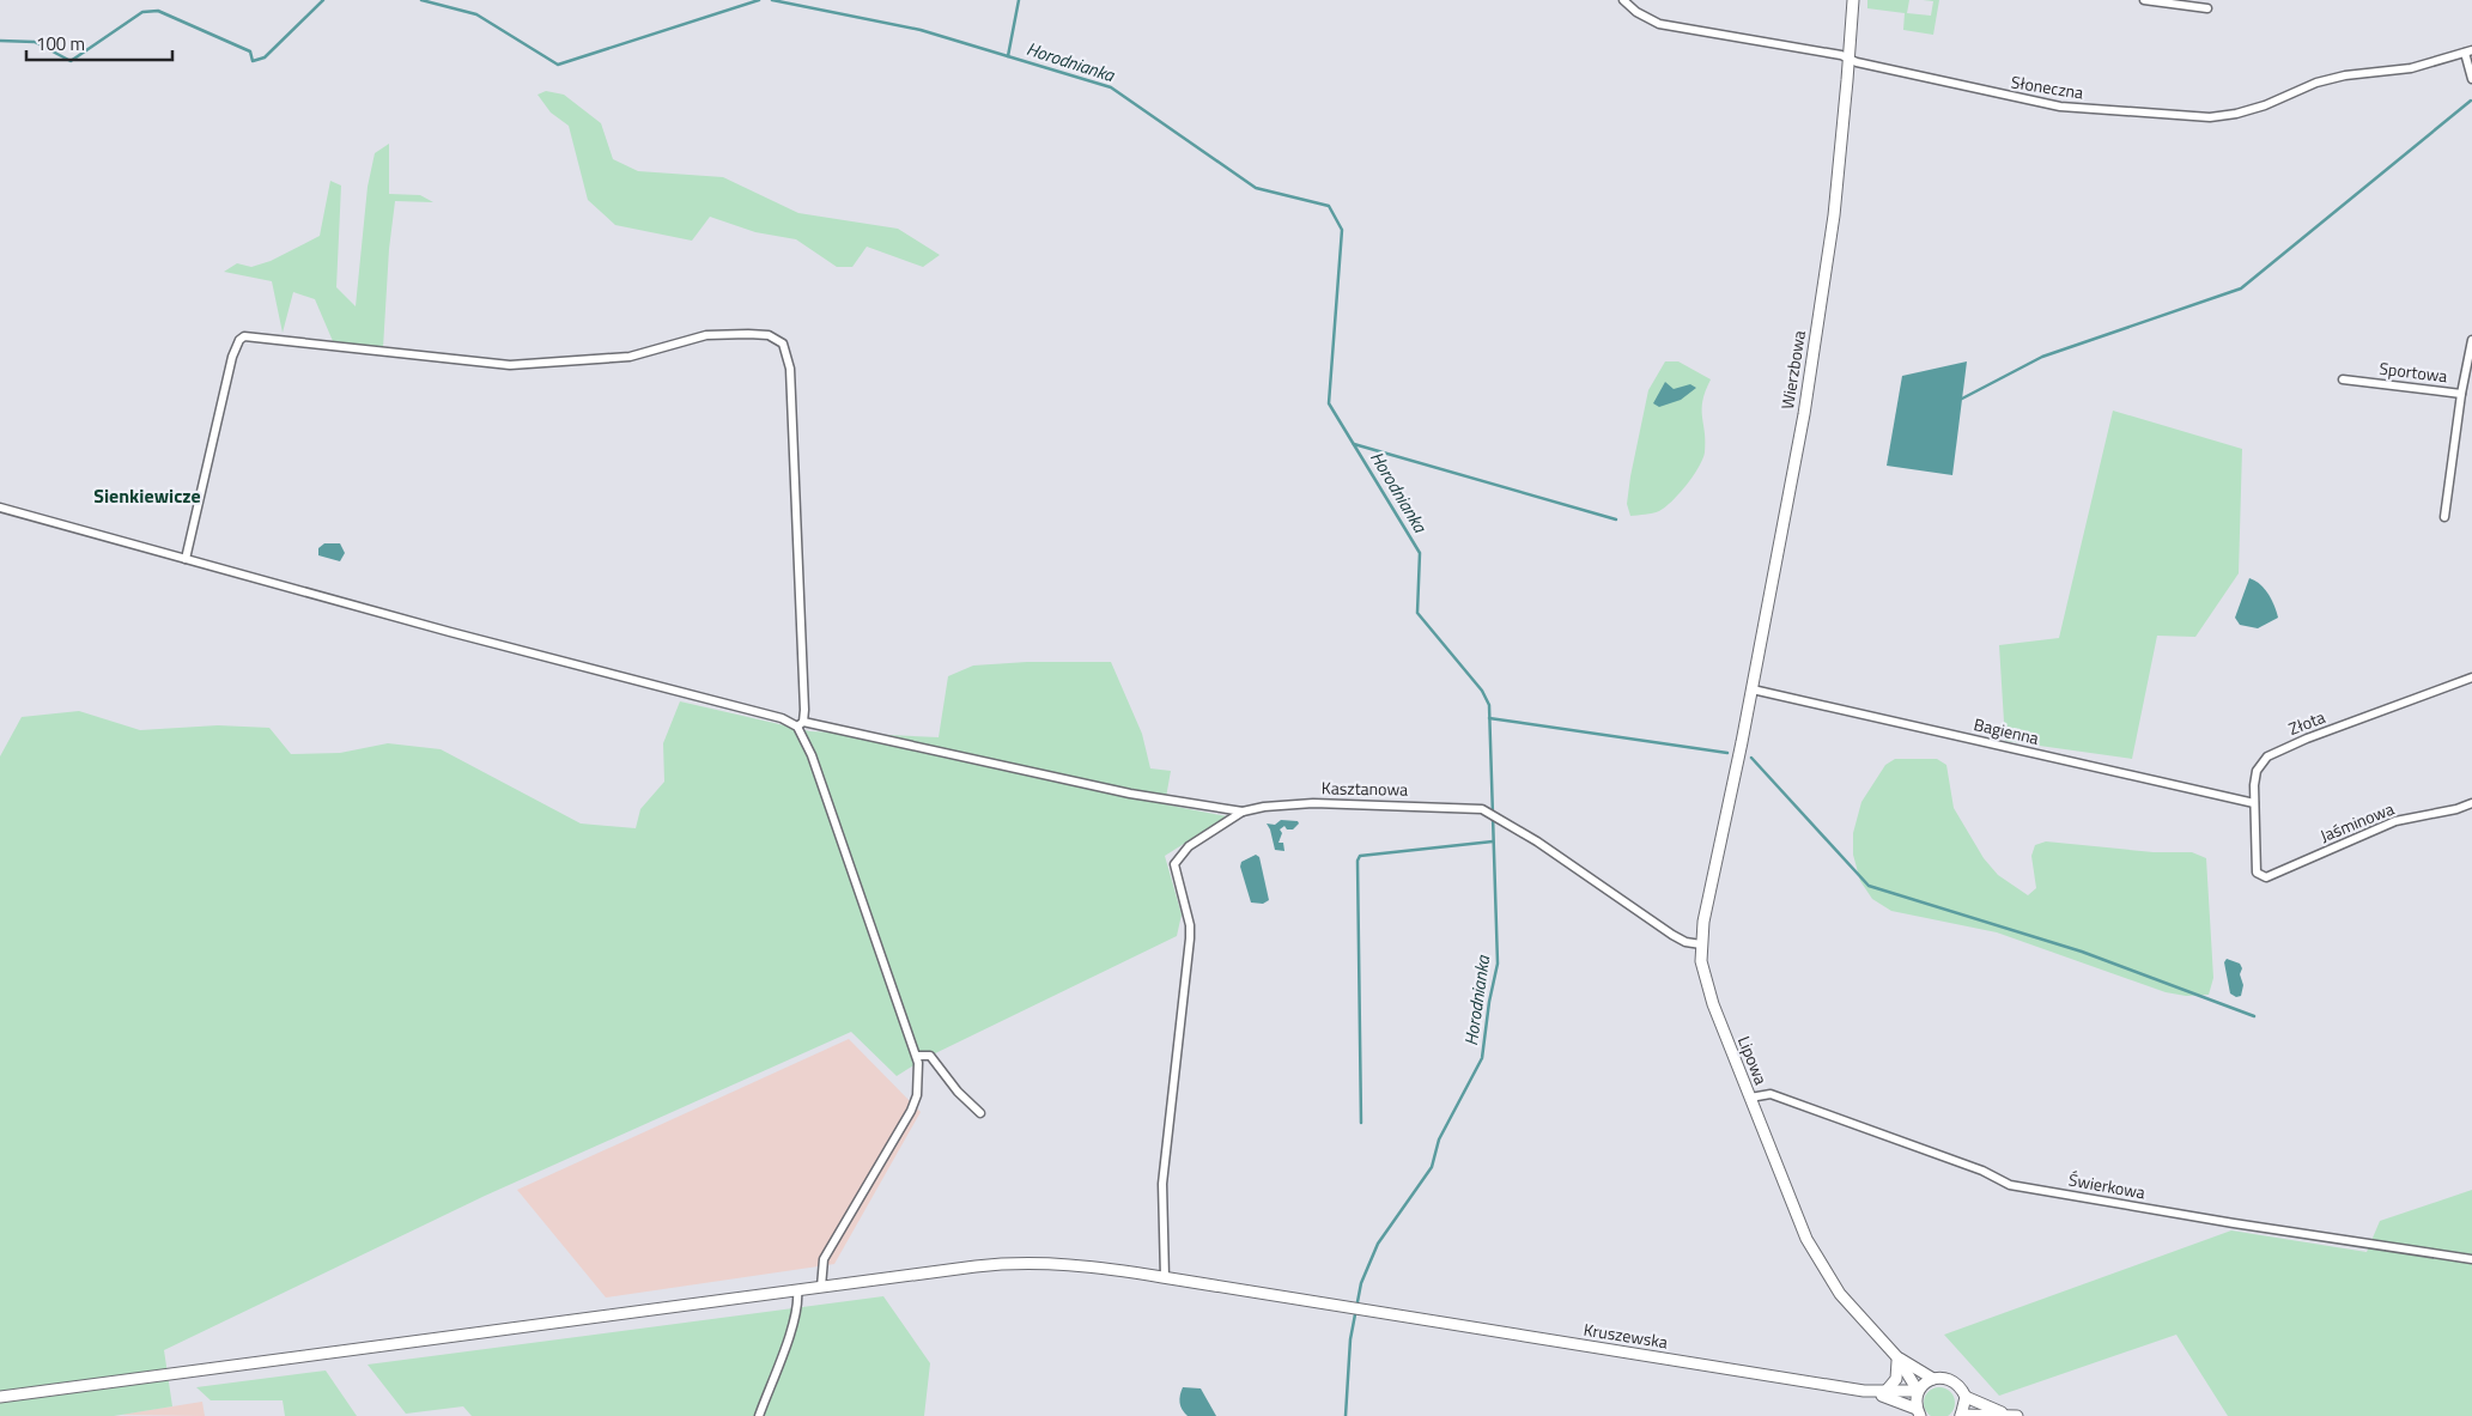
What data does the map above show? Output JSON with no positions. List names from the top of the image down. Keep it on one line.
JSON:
{"streets":{"street":["Słoneczna","Wierzbowa","Sportowa","Złota","Bagienna","Kasztanowa","Jaśminowa","Lipowa","Świerkowa","Kruszewska"]},"crossings":[["Słoneczna","Wierzbowa"],["Wierzbowa","Bagienna"],["Wierzbowa","Lipowa"],["Złota","Bagienna"],["Złota","Jaśminowa"],["Kasztanowa","Lipowa"],["Lipowa","Świerkowa"],["Lipowa","Kruszewska"]],"districts":["Sienkiewicze"],"water":["Horodnianka"],"scale_bar":"100 m"}
